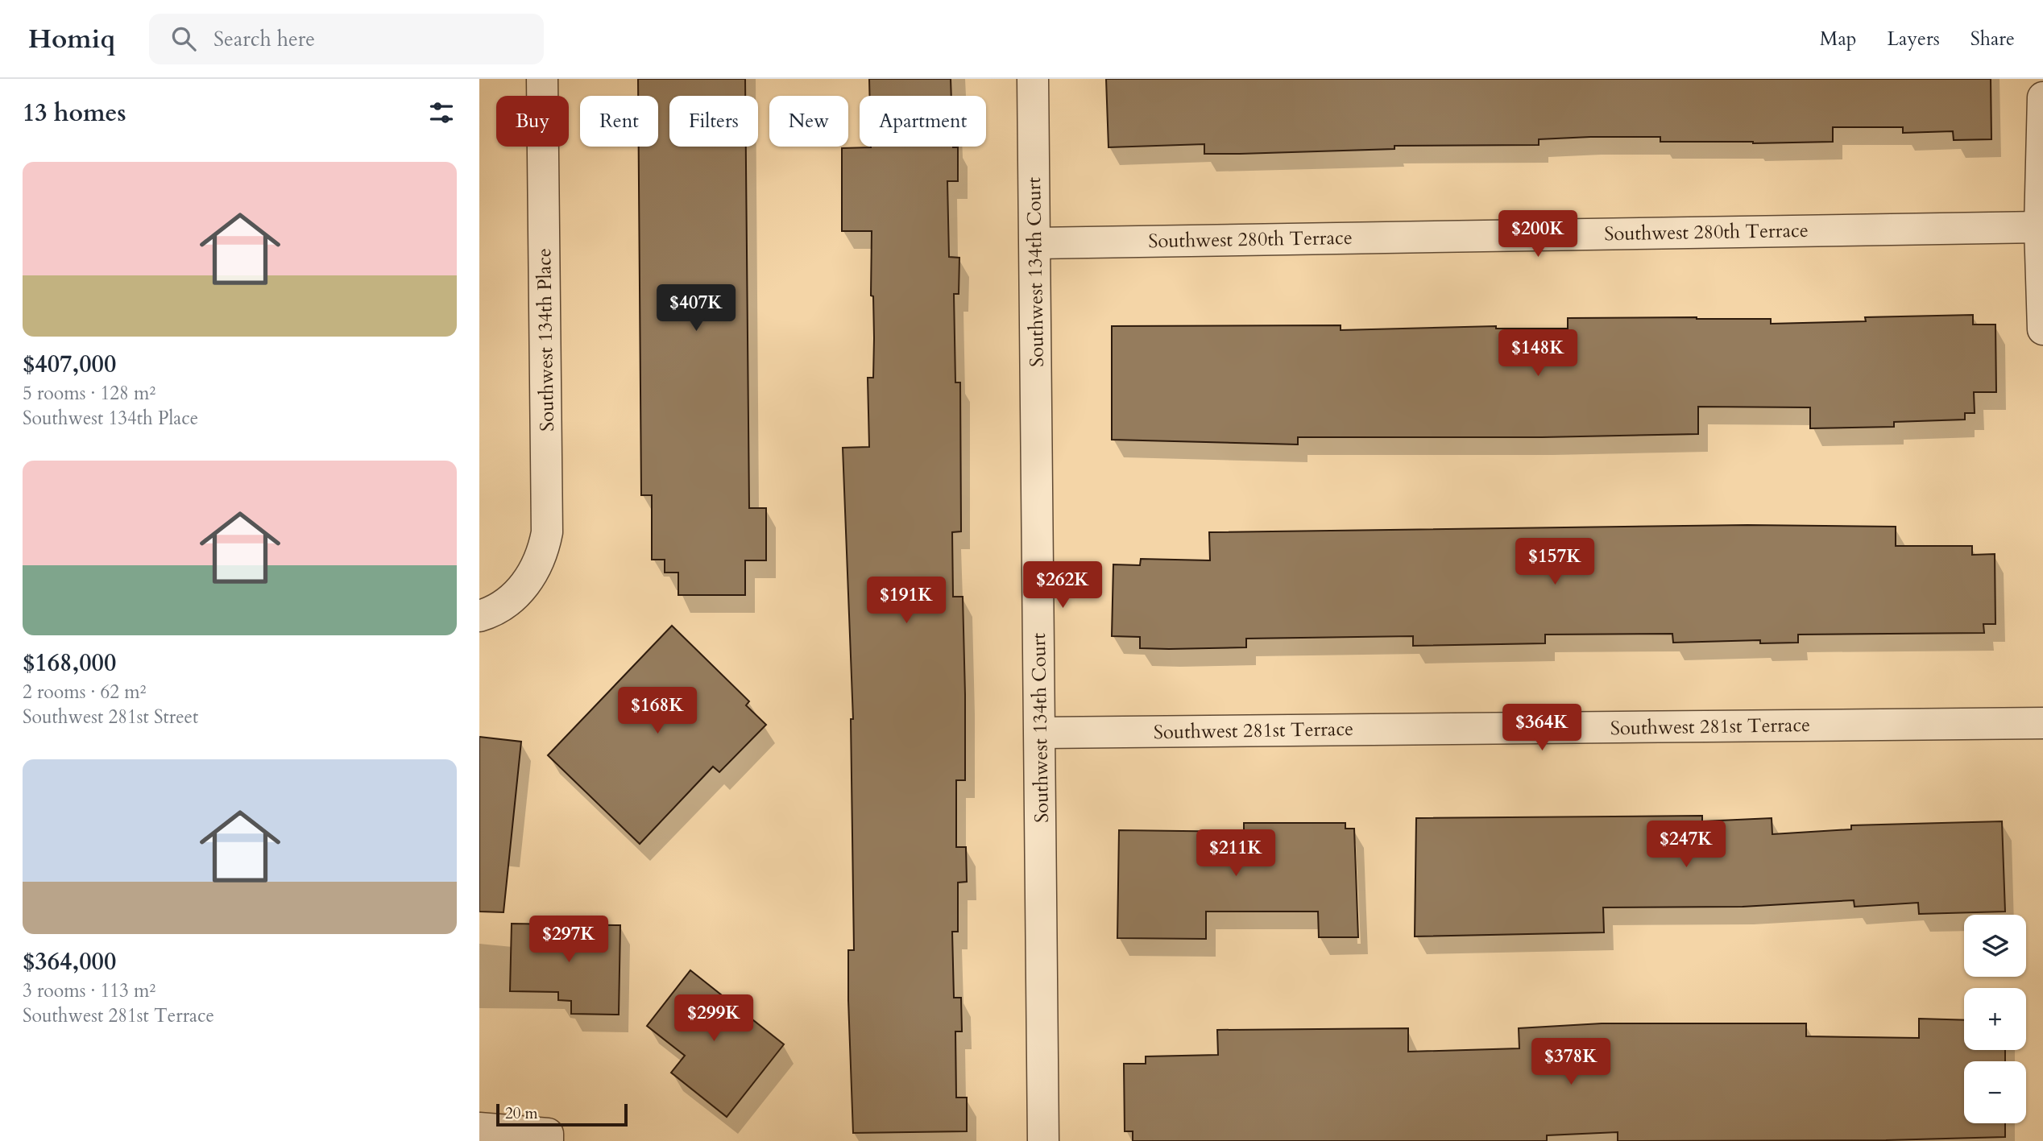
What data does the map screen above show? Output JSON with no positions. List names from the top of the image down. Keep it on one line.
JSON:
{"streets":{"street":["Southwest 280th Terrace","Southwest 134th Court","Southwest 134th Place","Southwest 281st Terrace"]},"crossings":[["Southwest 280th Terrace","Southwest 134th Court"],["Southwest 134th Court","Southwest 281st Terrace"]],"scale_bar":"20 m","page":{"header":"Homiq","search":"Search here","nav":["Map","Layers","Share"],"heading":"13 homes","chip":["Buy","Rent","Filters","New","Apartment"],"list":[{"name":"$407,000","note":"5 rooms · 128 m² · Southwest 134th Place"},{"name":"$168,000","note":"2 rooms · 62 m² · Southwest 281st Street"},{"name":"$364,000","note":"3 rooms · 113 m² · Southwest 281st Terrace"}],"price":["$200K","$407K","$148K","$157K","$262K","$191K","$168K","$364K","$247K","$211K","$297K","$299K","$378K"],"map_buttons":["+","−"],"scale":"20 m"}}
